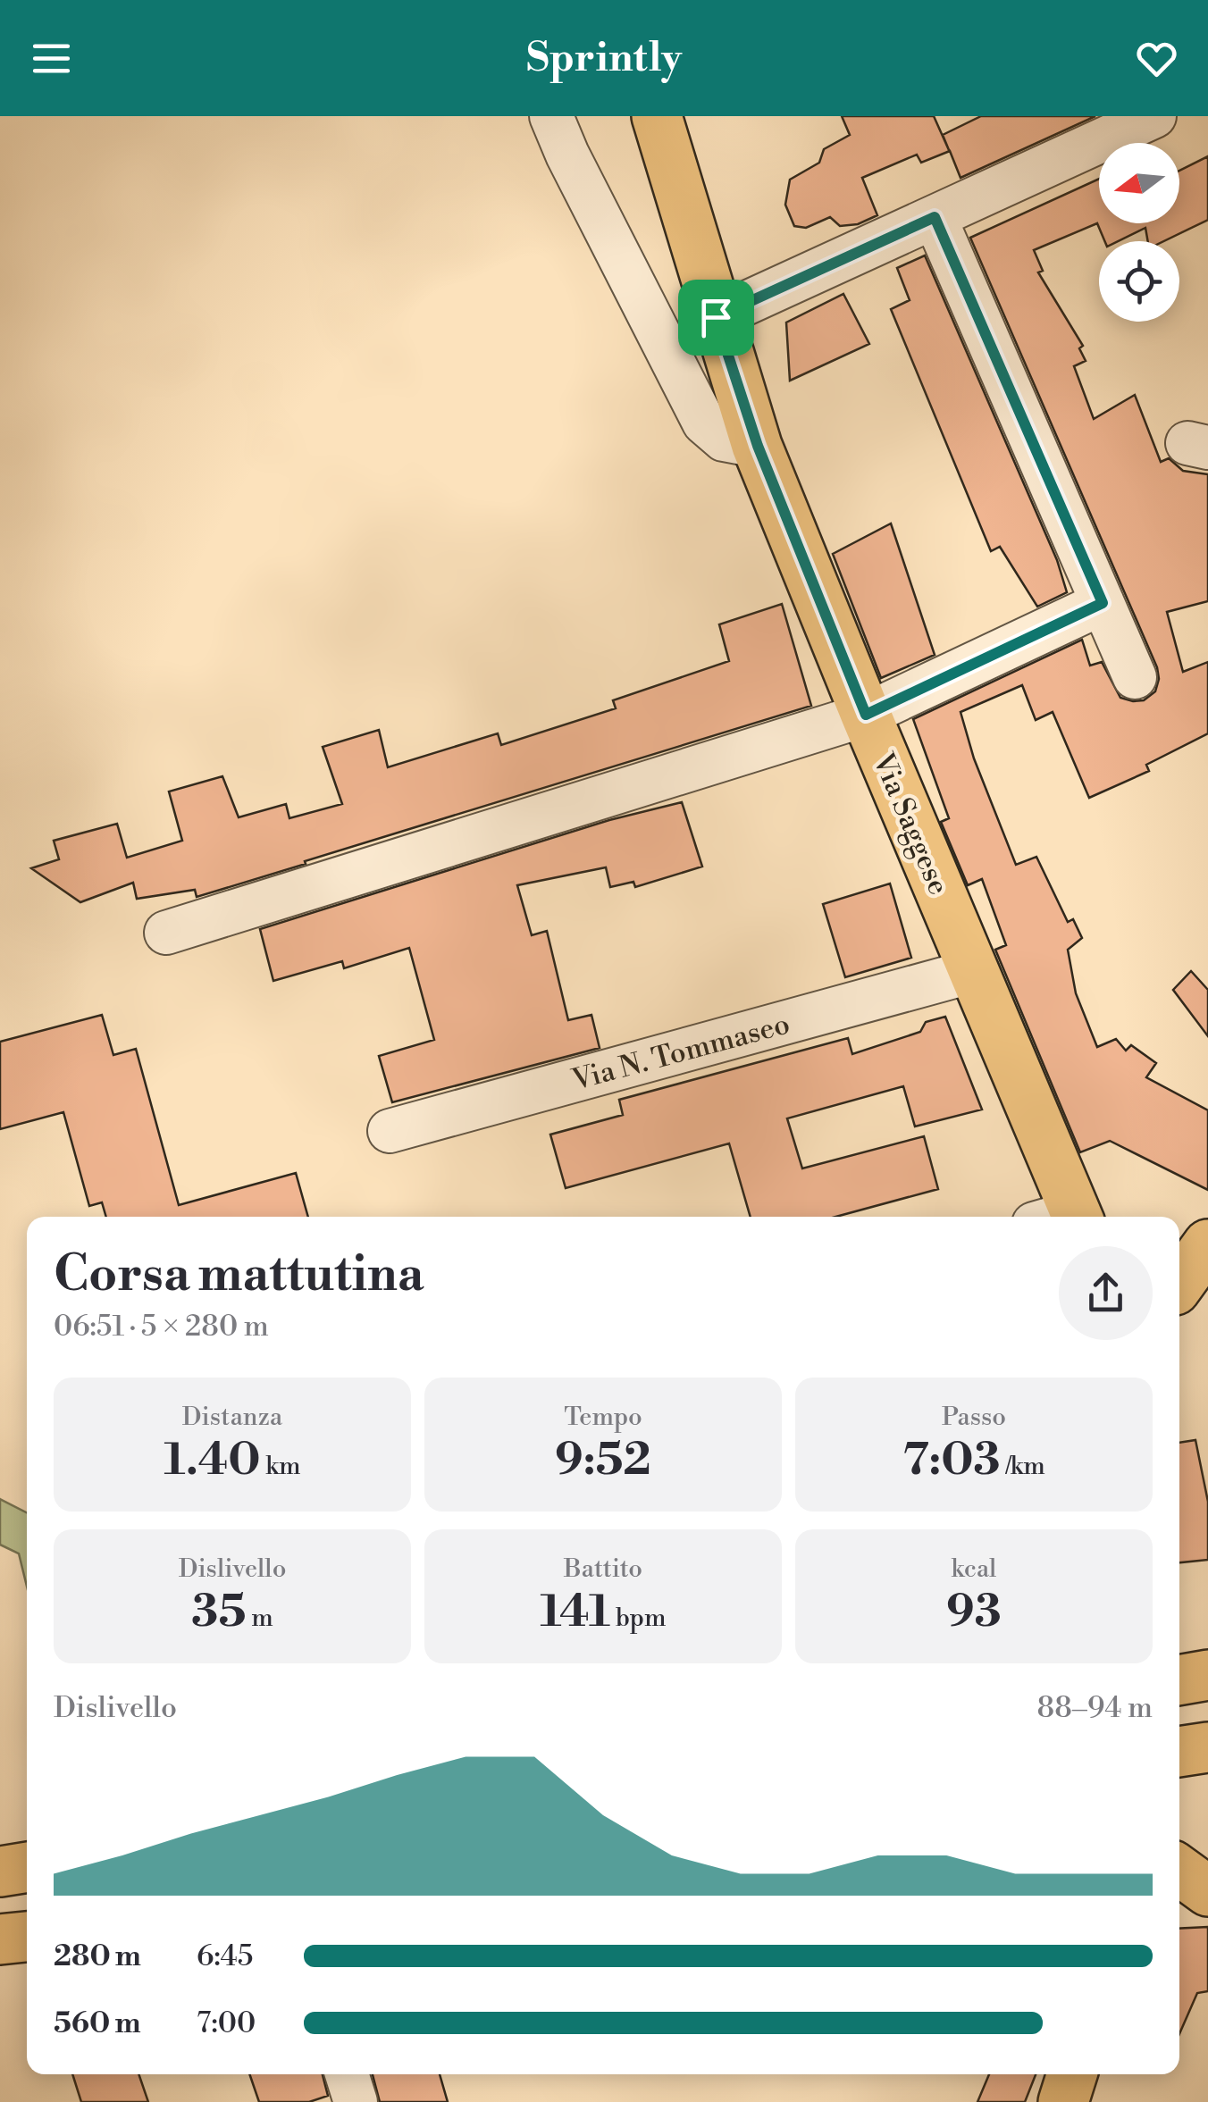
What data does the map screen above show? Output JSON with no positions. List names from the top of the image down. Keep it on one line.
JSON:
{"streets":{"main road":["Via Saggese"],"street":["Via N. Tommaseo"]},"crossings":[["Via Saggese","Via N. Tommaseo"]],"north":"left","page":{"header":"Sprintly","heading":["Corsa mattutina","06:51 · 5 × 280 m"],"stats":[["Distanza","1.40 km"],["Tempo","9:52"],["Passo","7:03 /km"],["Dislivello","35 m"],["Battito","141 bpm"],["kcal","93"]],"chart":["Dislivello","88–94 m"],"list":[{"name":"280 m","note":"6:45"},{"name":"560 m","note":"7:00"}]}}
